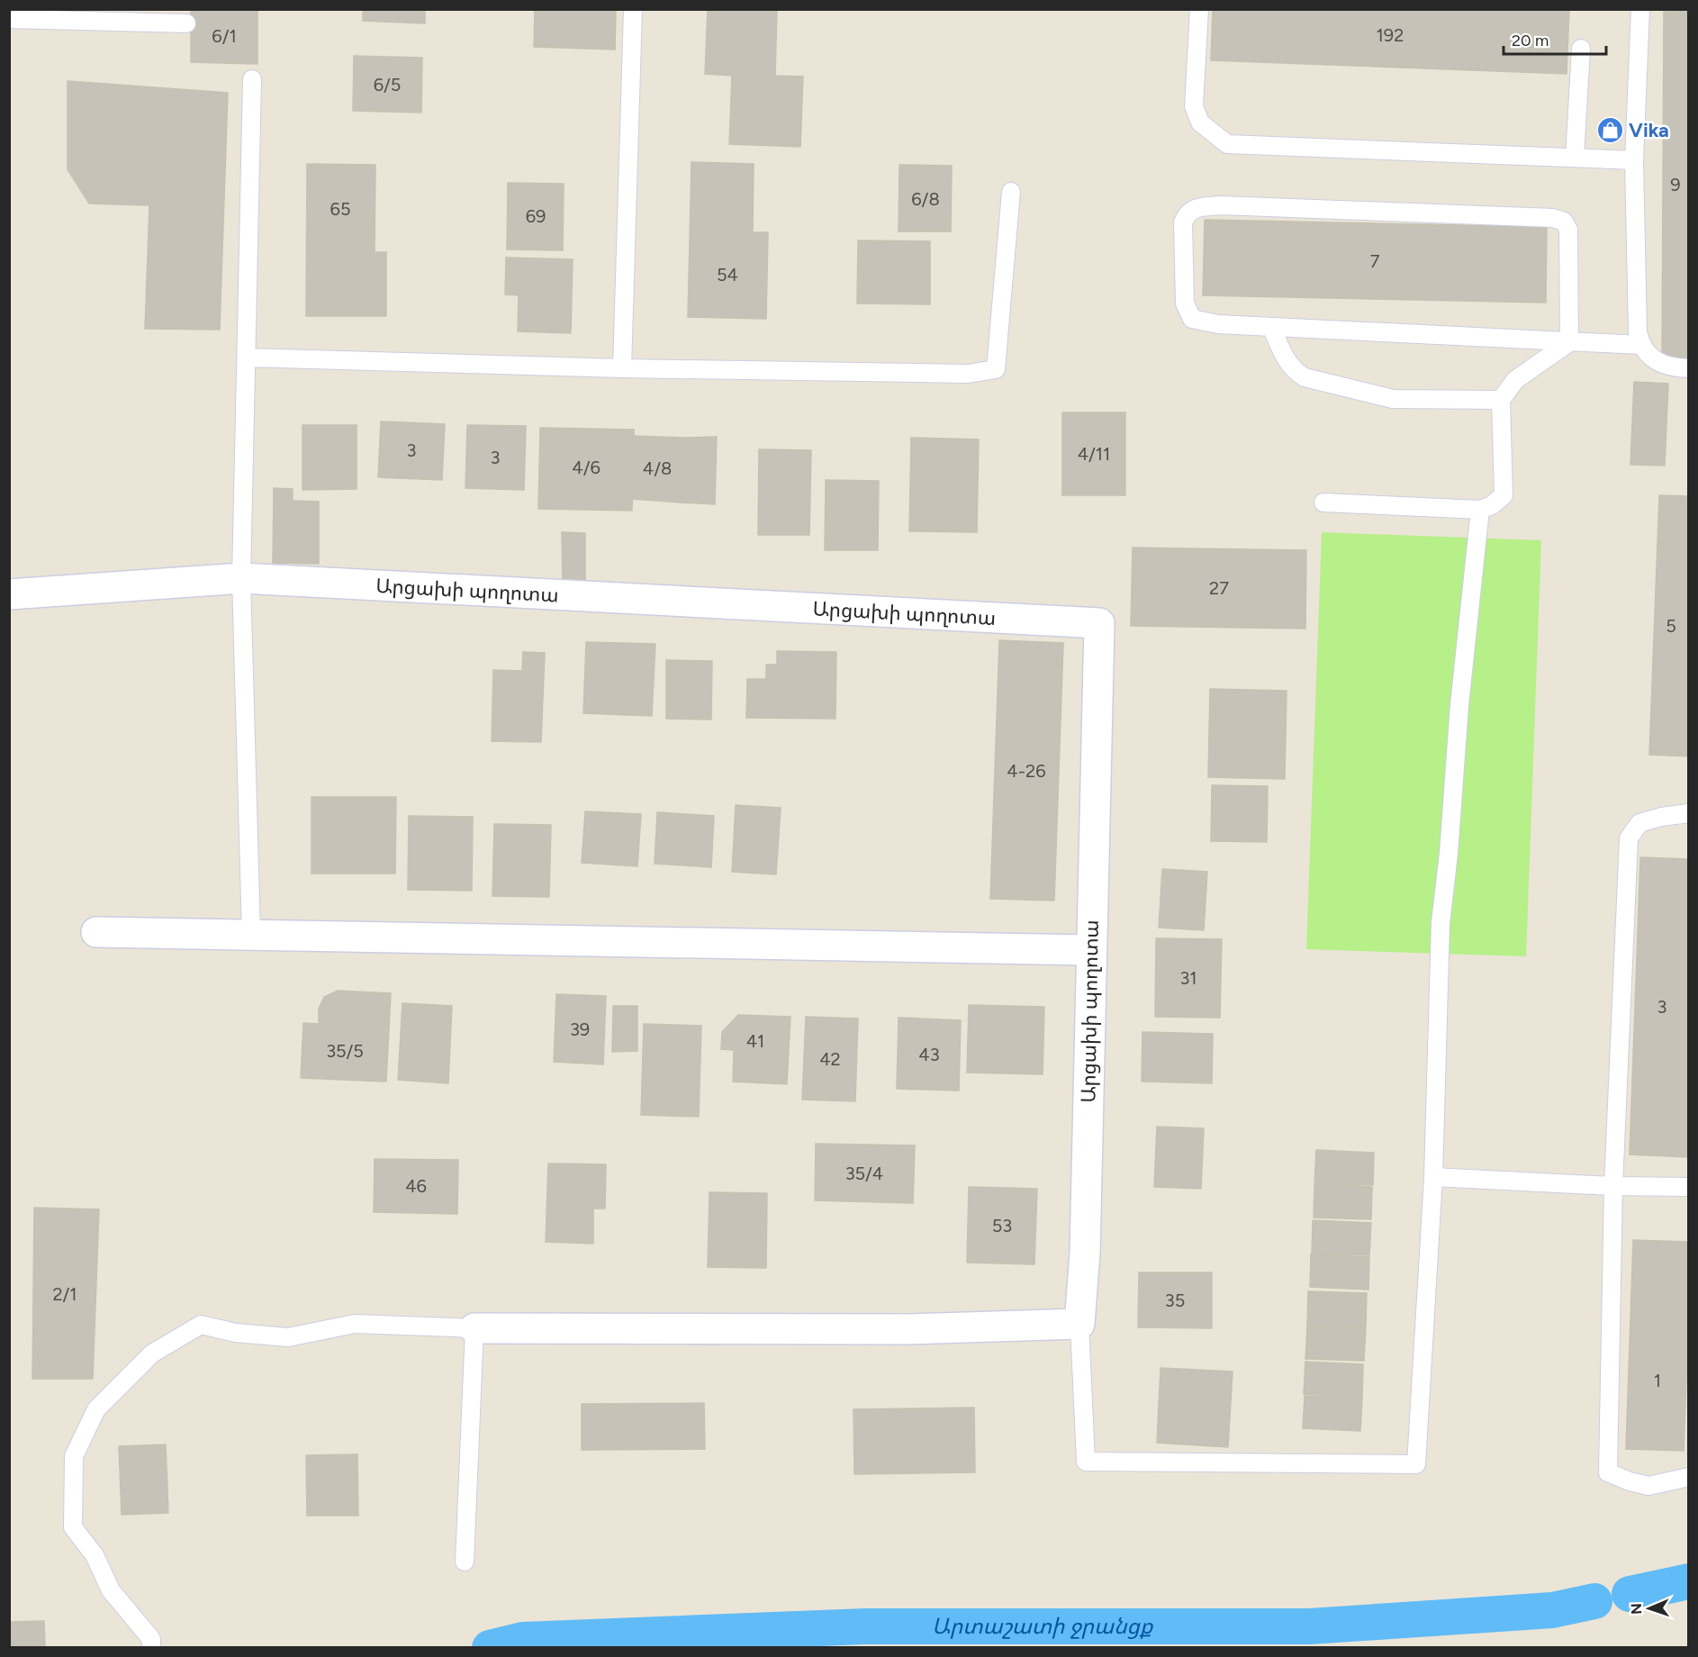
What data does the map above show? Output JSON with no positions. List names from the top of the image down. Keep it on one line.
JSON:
{"streets":{"street":["Արցախի պողոտա"]},"water":["Արտաշատի ջրանցք"],"places":{"shop":["Vika"]},"house_numbers":["192","6/1","6/5","9","6/8","65","69","7","54","3","4/11","3","4/6","4/8","27","5","4-26","31","3","39","41","35/5","43","42","35/4","46","53","2/1","35","1"],"scale_bar":"20 m","north":"left"}
